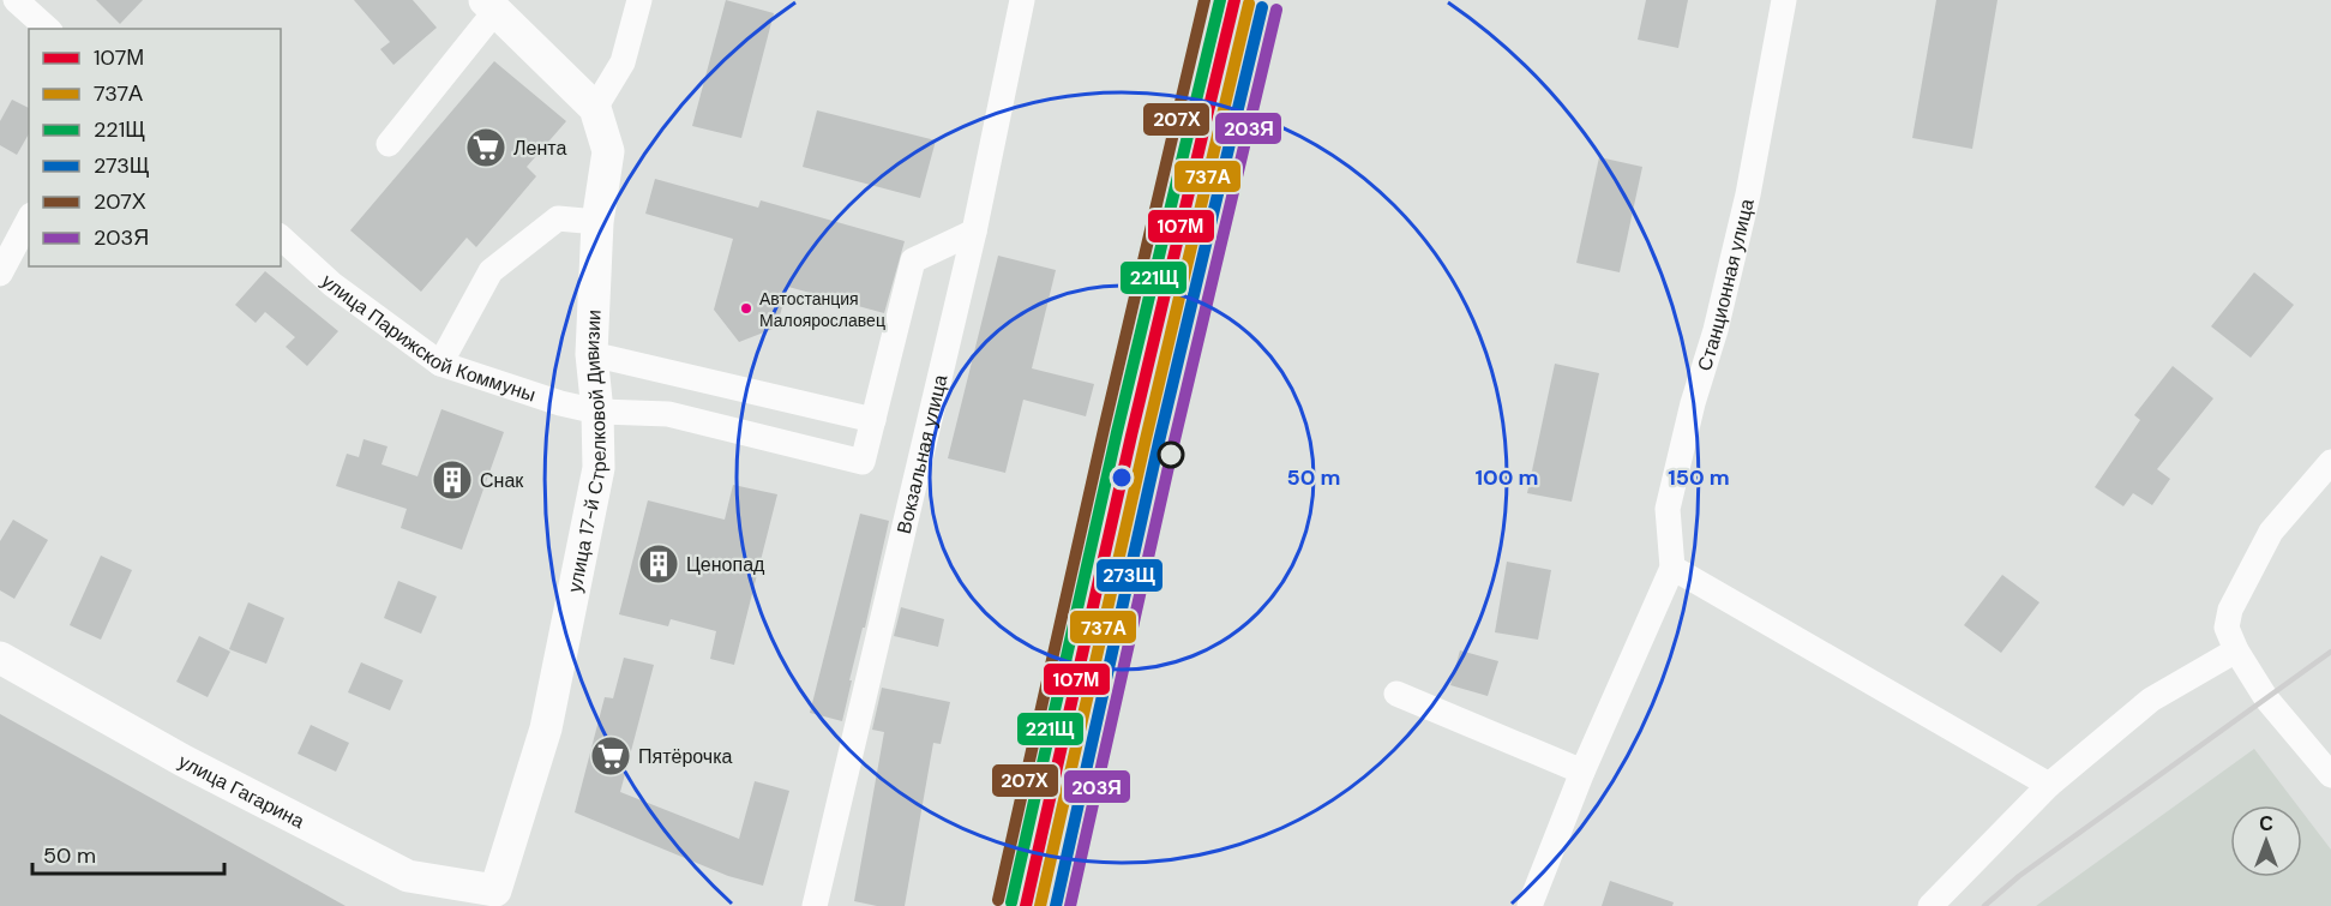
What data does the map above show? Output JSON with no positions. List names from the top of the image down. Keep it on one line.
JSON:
{"streets":{"main road":["улица 17-й Стрелковой Дивизии","улица Гагарина"],"street":["Станционная улица","улица Парижской Коммуны","Вокзальная улица"]},"crossings":[["улица Парижской Коммуны","улица 17-й Стрелковой Дивизии"],["улица 17-й Стрелковой Дивизии","улица Гагарина"]],"places":{"supermarket":["Лента","Пятёрочка"],"other":["Автостанция Малоярославец"],"building":["Снак","Ценопад"]},"lines":["transit line 107М","transit line 221Щ","transit line 207Х","transit line 737А","transit line 273Щ","transit line 203Я"],"legend":["107М","737А","221Щ","273Щ","207Х","203Я"],"scale_bar":"50 m","north":"top","rings":["50 m","100 m","150 m"]}
